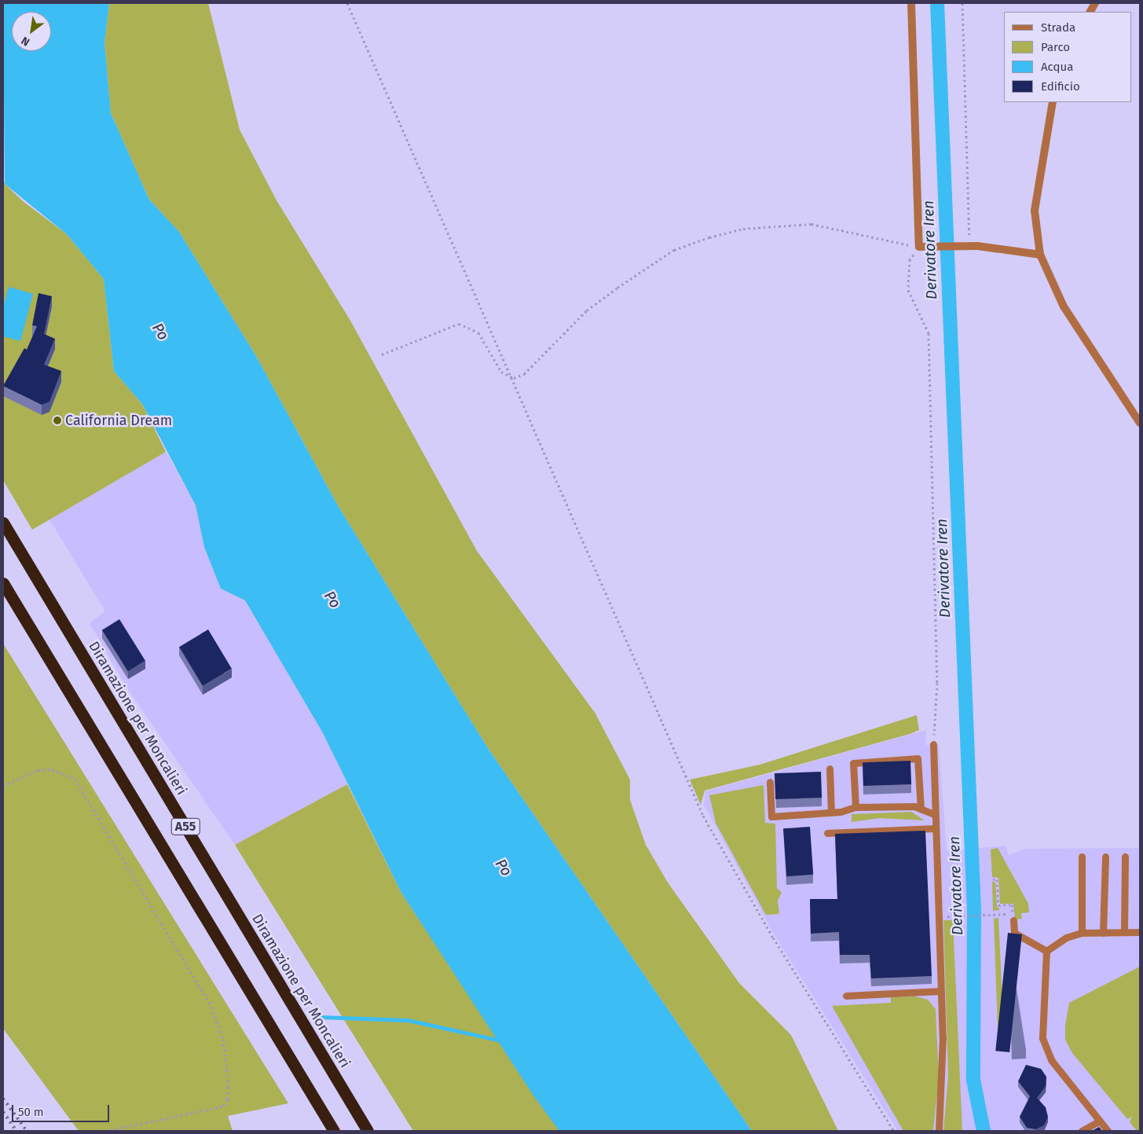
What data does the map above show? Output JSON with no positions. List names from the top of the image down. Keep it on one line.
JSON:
{"streets":{"highway":["Diramazione per Moncalieri","A55"]},"water":["Derivatore Iren","Po"],"places":["California Dream"],"legend":["Strada","Parco","Acqua","Edificio"],"scale_bar":"50 m","north":"bottom left"}
